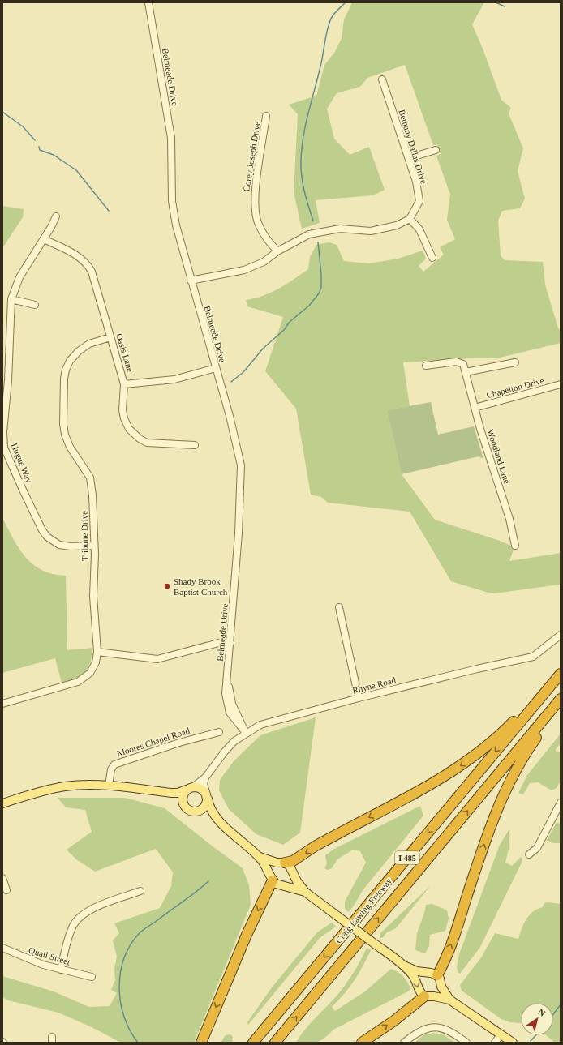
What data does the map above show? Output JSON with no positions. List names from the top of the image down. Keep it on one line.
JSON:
{"streets":{"highway":["I 485","Craig Lawing Freeway"],"street":["Belmeade Drive","Bethany Dallas Drive","Corey Joseph Drive","Oasis Lane","Chapelton Drive","Woodland Lane","Hugue Way","Tribune Drive","Rhyne Road","Moores Chapel Road","Quail Street"]},"crossings":[["Belmeade Drive","Rhyne Road"],["Oasis Lane","Hugue Way"],["Oasis Lane","Tribune Drive"],["Chapelton Drive","Woodland Lane"],["Hugue Way","Tribune Drive"]],"places":["Shady Brook Baptist Church"],"north":"top right"}
